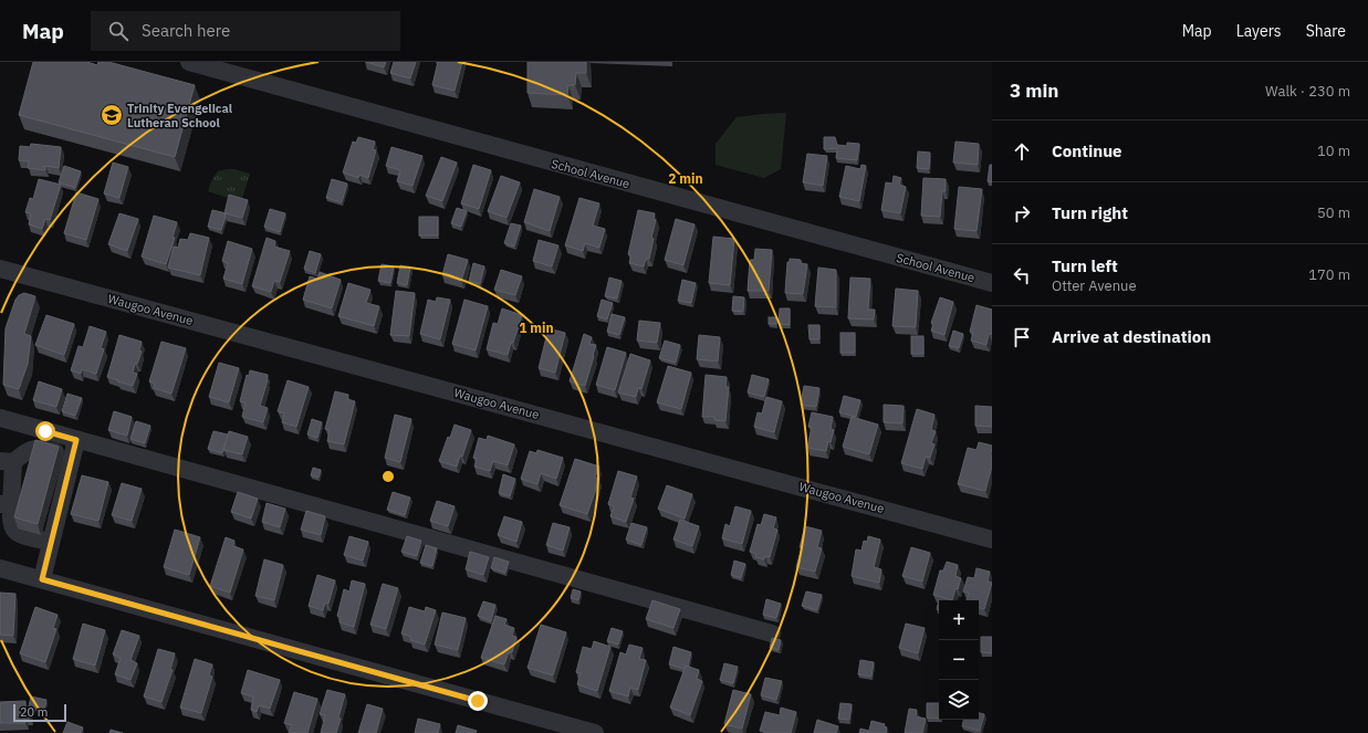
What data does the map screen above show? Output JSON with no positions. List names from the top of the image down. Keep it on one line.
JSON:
{"streets":{"street":["School Avenue","Waugoo Avenue"]},"places":{"school or university":["Trinity Evengelical Lutheran School"]},"scale_bar":"20 m","page":{"header":"Map","search":"Search here","nav":["Map","Layers","Share"],"heading":["3 min","Walk · 230 m"],"list":[["Continue","10 m"],["Turn right","50 m"],["Turn left","Otter Avenue","170 m"],"Arrive at destination"],"map_buttons":["+","−"],"scale":"20 m"},"rings":["2 min","1 min"]}
